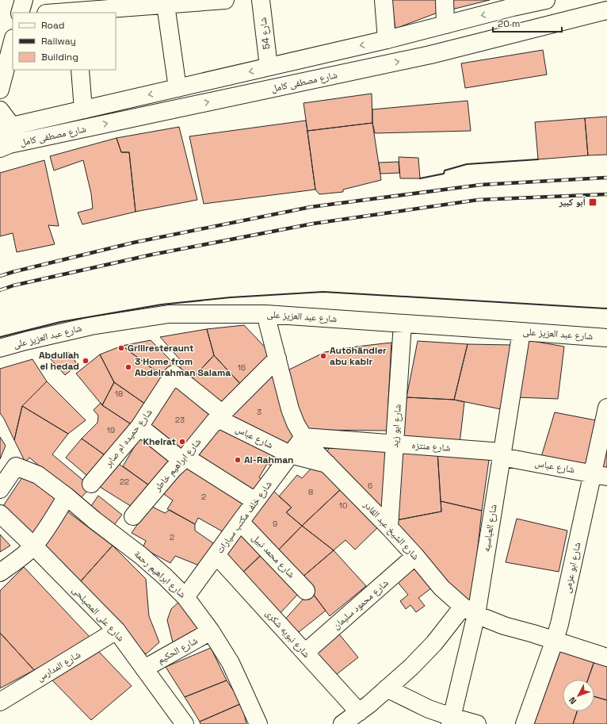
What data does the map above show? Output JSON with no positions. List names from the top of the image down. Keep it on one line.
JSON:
{"streets":{"street":["شارع 54","شارع مصطفى كامل","شارع عبد العزيز على","شارع ابو زيد","شارع عباس","شارع حميده ام صابر","شارع منتزه","شارع ابراهيم خاطر","شارع خلف مكتب سيارات","شارع العباسيه","شارع الشيخ عبد القادر","شارع محمد نبيل","شارع ابو عزمى","شارع ابراهيم رحمة","شارع محمود سليمان","شارع على المصيلحى","شارع نبويه شكرى","شارع الحكيم","شارع المدارس"]},"crossings":[["شارع 54","شارع مصطفى كامل"],["شارع عبد العزيز على","شارع ابو زيد"],["شارع عبد العزيز على","شارع العباسيه"],["شارع عبد العزيز على","شارع الشيخ عبد القادر"],["شارع ابو زيد","شارع منتزه"],["شارع ابو زيد","شارع الشيخ عبد القادر"],["شارع عباس","شارع حميده ام صابر"],["شارع عباس","شارع منتزه"],["شارع عباس","شارع ابراهيم خاطر"],["شارع عباس","شارع خلف مكتب سيارات"],["شارع عباس","شارع العباسيه"],["شارع عباس","شارع الشيخ عبد القادر"],["شارع عباس","شارع ابو عزمى"],["شارع حميده ام صابر","شارع ابراهيم خاطر"],["شارع منتزه","شارع خلف مكتب سيارات"],["شارع منتزه","شارع العباسيه"],["شارع منتزه","شارع الشيخ عبد القادر"],["شارع ابراهيم خاطر","شارع الشيخ عبد القادر"],["شارع خلف مكتب سيارات","شارع الشيخ عبد القادر"],["شارع خلف مكتب سيارات","شارع محمد نبيل"],["شارع خلف مكتب سيارات","شارع ابراهيم رحمة"],["شارع خلف مكتب سيارات","شارع نبويه شكرى"],["شارع العباسيه","شارع الشيخ عبد القادر"],["شارع الشيخ عبد القادر","شارع ابو عزمى"],["شارع الشيخ عبد القادر","شارع محمود سليمان"],["شارع ابراهيم رحمة","شارع الحكيم"],["شارع محمود سليمان","شارع نبويه شكرى"],["شارع على المصيلحى","شارع الحكيم"],["شارع على المصيلحى","شارع المدارس"]],"places":{"transit":["أبو كبير"],"other":["Grillresteraunt","Autohändler abu kabir","Abdullah el hedad","3 Home from Abdelrahman Salama","Kheirat","Al-Rahman"]},"house_numbers":["16","18","3","23","19","22","6","8","2","10","9","2"],"legend":["Road","Railway","Building"],"scale_bar":"20 m","north":"bottom left"}
